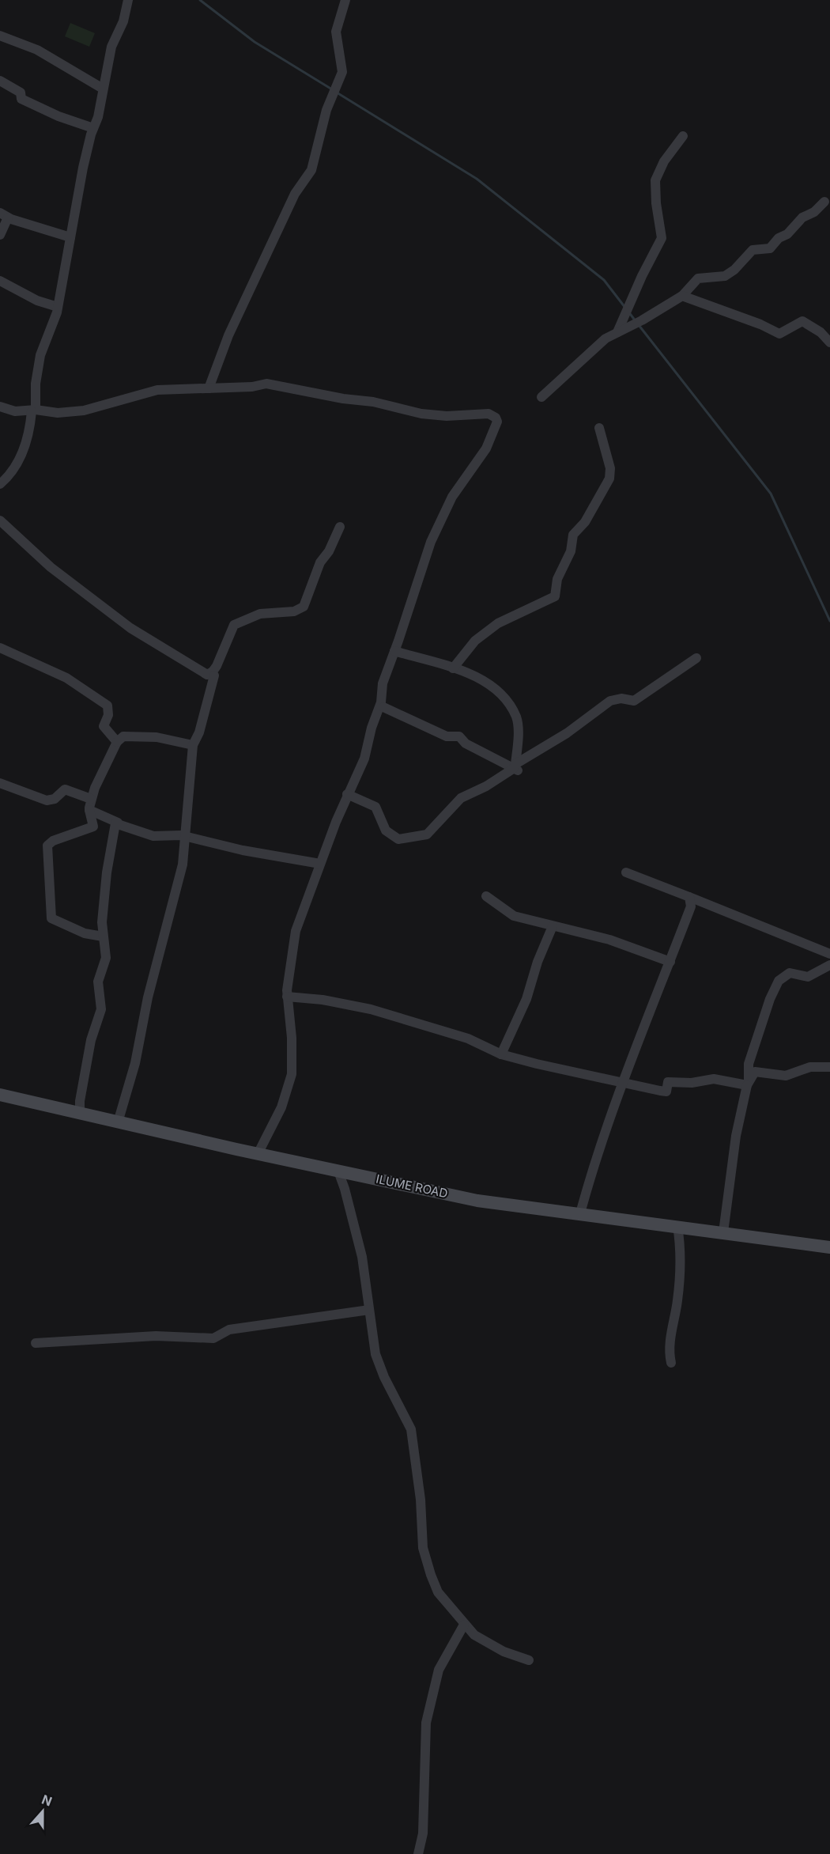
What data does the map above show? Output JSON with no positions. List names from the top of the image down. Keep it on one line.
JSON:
{"streets":{"street":["ILUME ROAD"]},"north":"top"}
